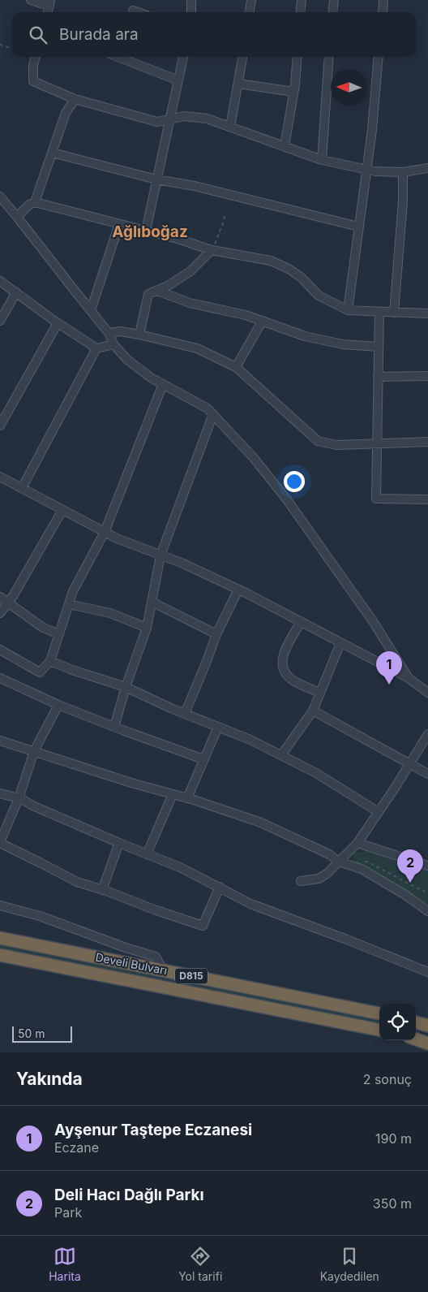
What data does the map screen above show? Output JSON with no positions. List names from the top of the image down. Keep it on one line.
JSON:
{"streets":{"highway":["Develi Bulvarı","D815"]},"districts":["Ağlıboğaz"],"scale_bar":"50 m","north":"left","page":{"search":"Burada ara","pins":["1","2"],"scale":"50 m","heading":["Yakında","2 sonuç"],"list":[{"mark":"1","name":"Ayşenur Taştepe Eczanesi","note":"Eczane","value":"190 m"},{"mark":"2","name":"Deli Hacı Dağlı Parkı","note":"Park","value":"350 m"}],"nav":["Harita","Yol tarifi","Kaydedilen"]}}
